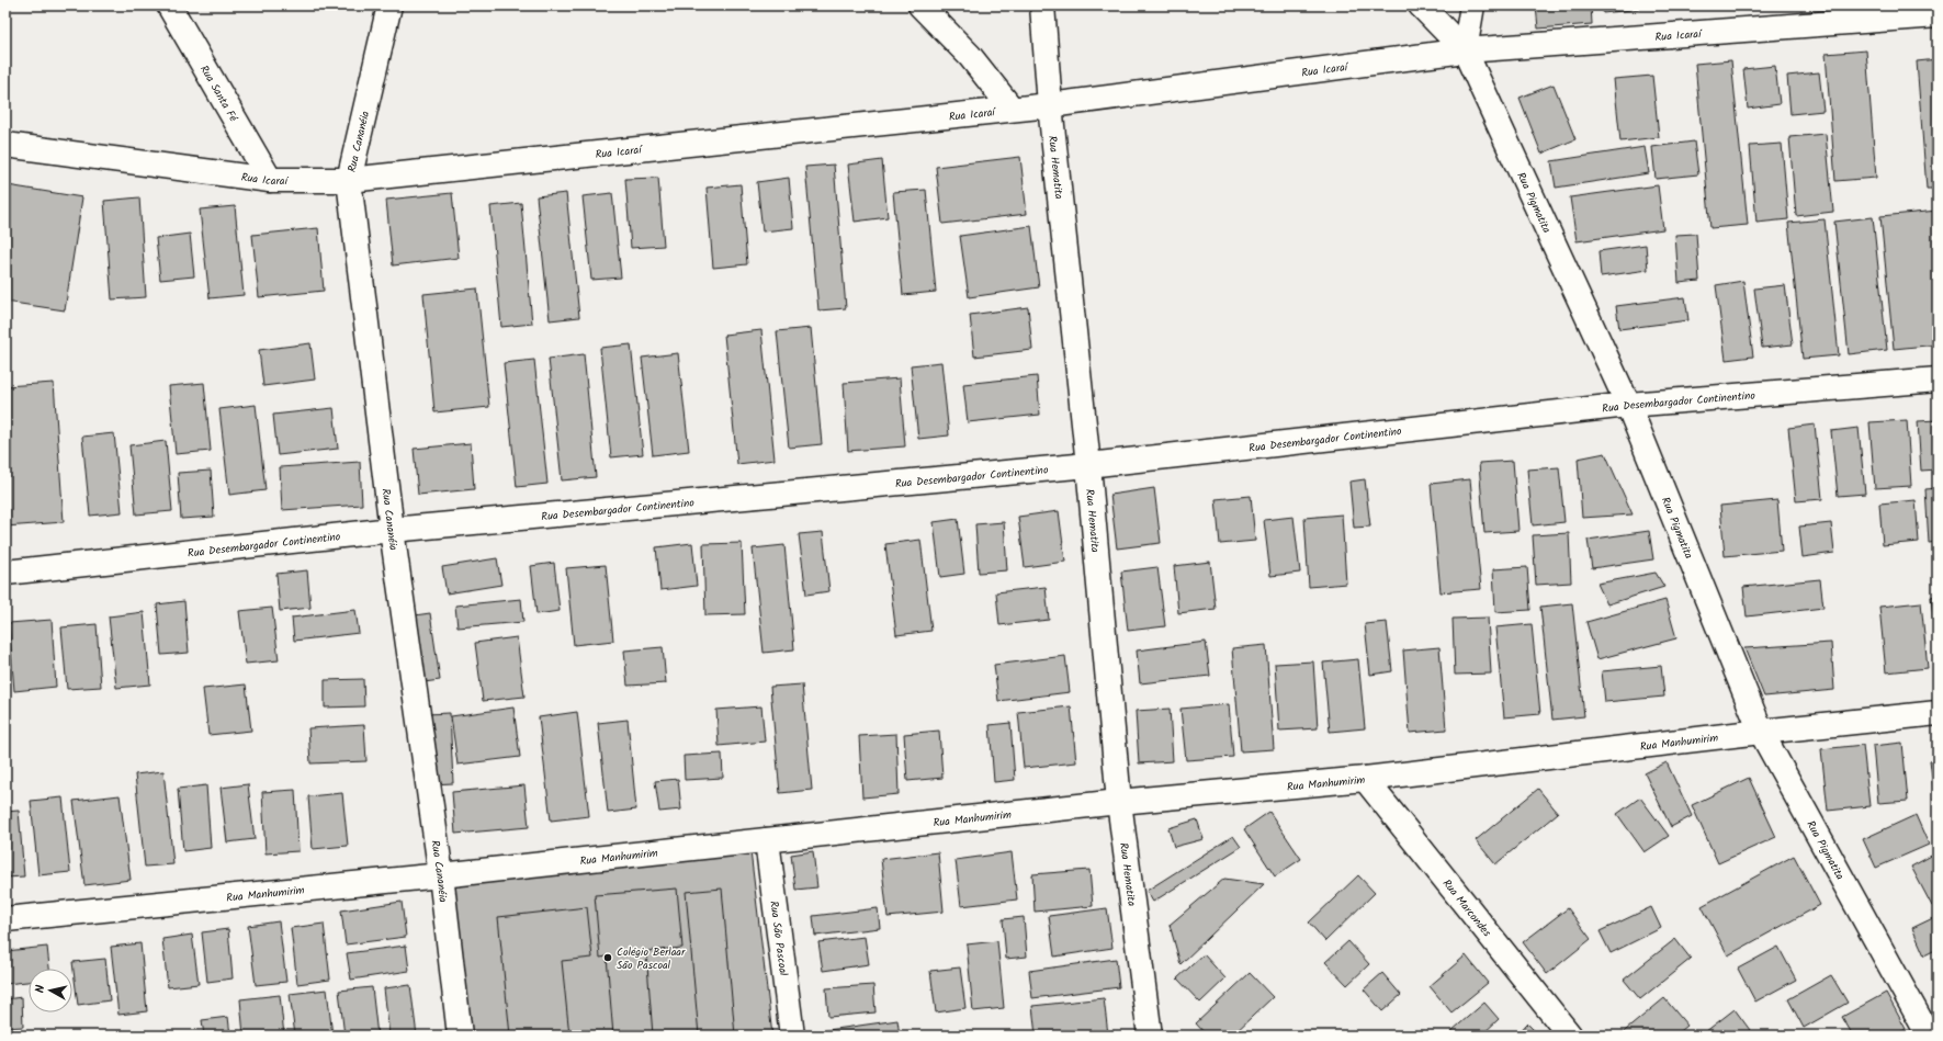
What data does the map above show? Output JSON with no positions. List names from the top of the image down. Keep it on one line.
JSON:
{"streets":{"street":["Rua Icaraí","Rua Santa Fé","Rua Cananéia","Rua Hematita","Rua Pigmatita","Rua Desembargador Continentino","Rua Manhumirim","Rua Marcondes","Rua São Pascoal"]},"crossings":[["Rua Icaraí","Rua Santa Fé"],["Rua Icaraí","Rua Cananéia"],["Rua Icaraí","Rua Hematita"],["Rua Icaraí","Rua Pigmatita"],["Rua Cananéia","Rua Desembargador Continentino"],["Rua Cananéia","Rua Manhumirim"],["Rua Hematita","Rua Desembargador Continentino"],["Rua Hematita","Rua Manhumirim"],["Rua Pigmatita","Rua Desembargador Continentino"],["Rua Pigmatita","Rua Manhumirim"],["Rua Manhumirim","Rua Marcondes"],["Rua Manhumirim","Rua São Pascoal"]],"places":["Colégio Berlaar São Pascoal"],"north":"left"}
